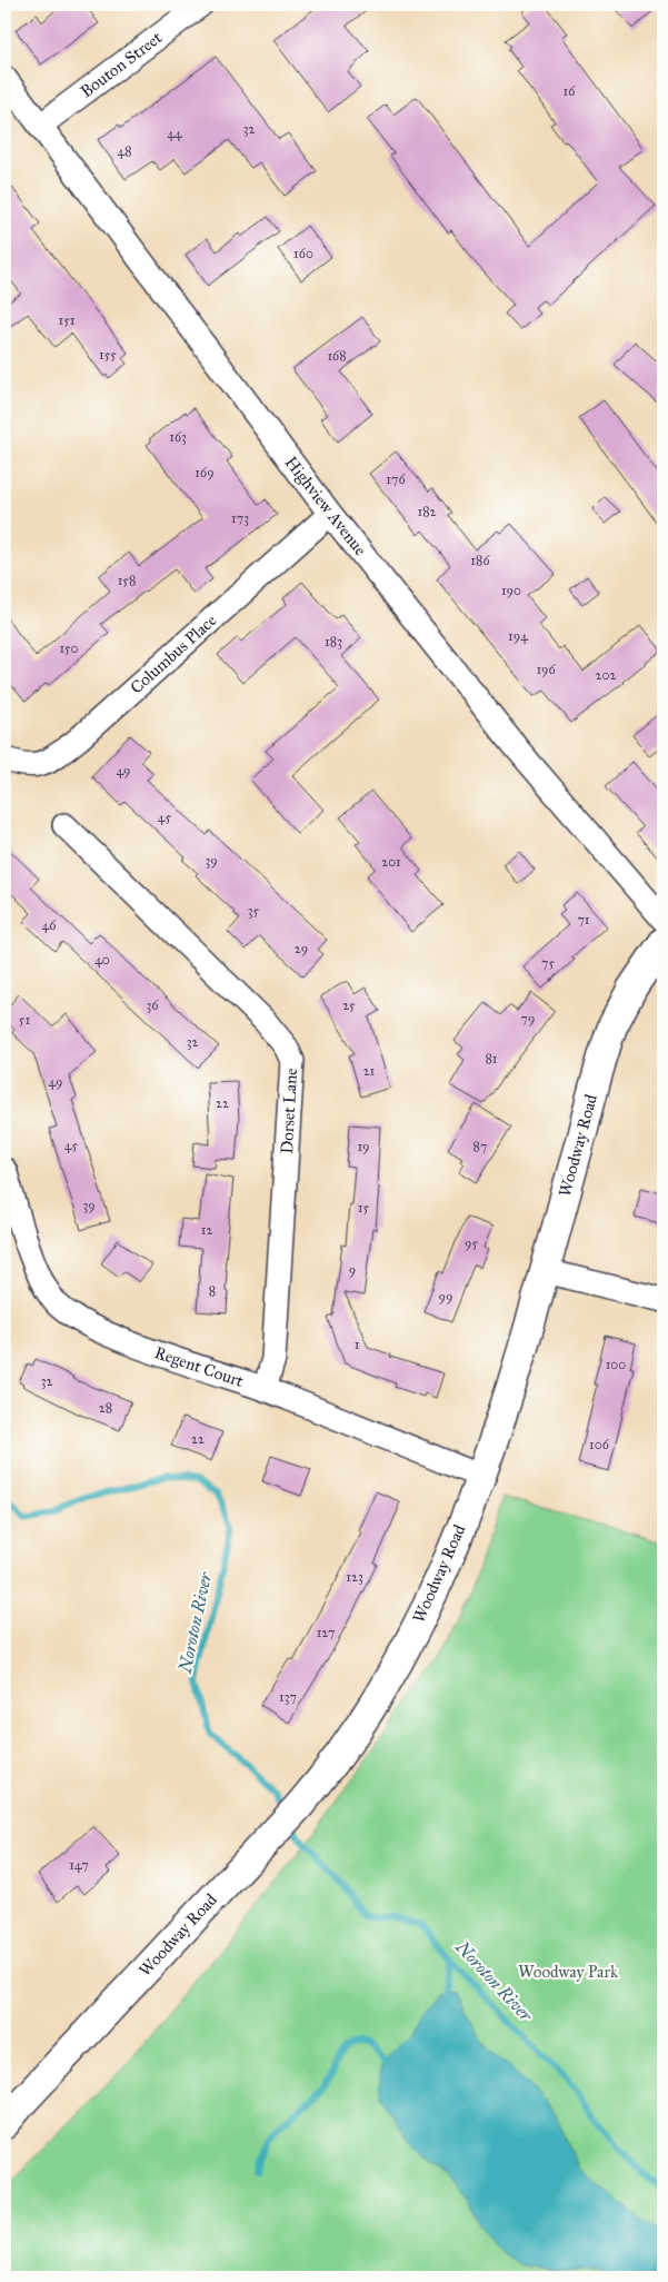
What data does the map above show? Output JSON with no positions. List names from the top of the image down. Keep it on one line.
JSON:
{"streets":{"street":["Bouton Street","Highview Avenue","Columbus Place","Dorset Lane","Woodway Road","Regent Court"]},"crossings":[["Bouton Street","Highview Avenue"],["Highview Avenue","Columbus Place"],["Dorset Lane","Regent Court"],["Woodway Road","Regent Court"]],"water":["Noroton River"],"parks":["Woodway Park"],"house_numbers":["16","32","44","48","160","151","155","168","163","169","176","182","173","186","158","190","194","183","150","196","202","49","45","39","201","35","71","46","29","40","75","36","25","79","51","32","81","21","49","22","45","19","87","39","15","12","95","9","8","99","1","100","32","28","22","106","123","127","137","147"]}
